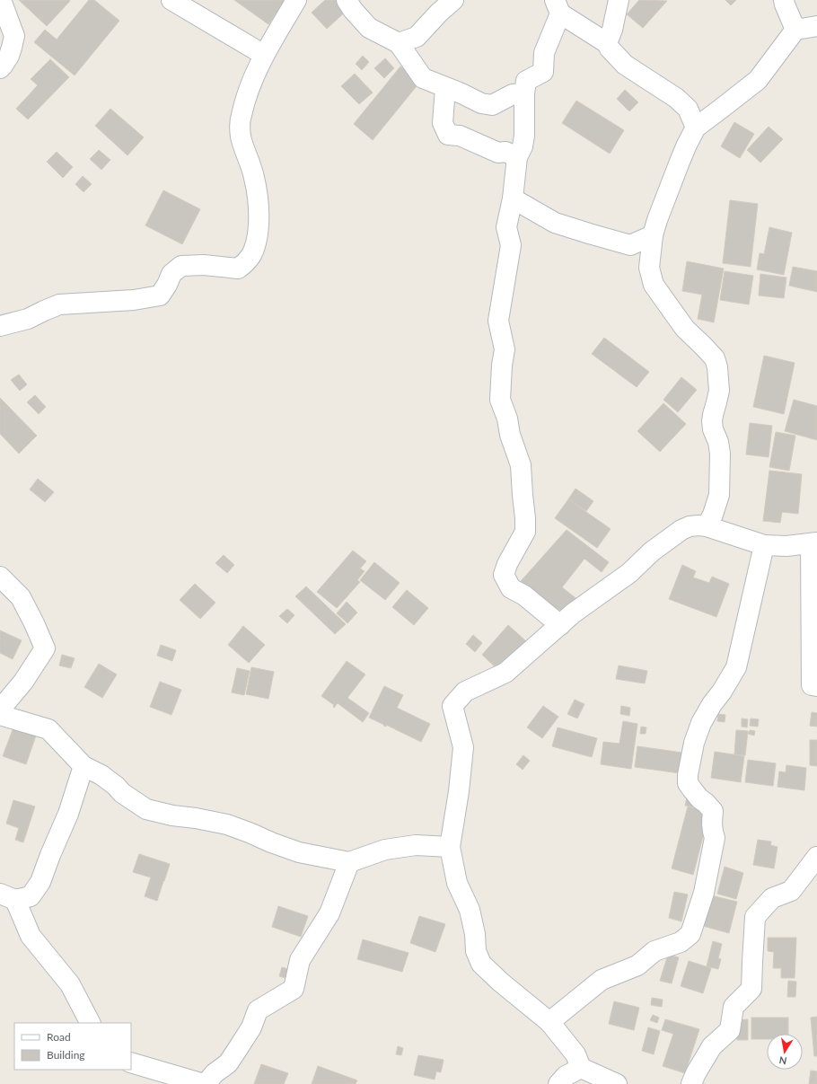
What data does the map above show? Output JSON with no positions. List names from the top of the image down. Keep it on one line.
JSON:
{"legend":["Road","Building"],"north":"bottom"}
